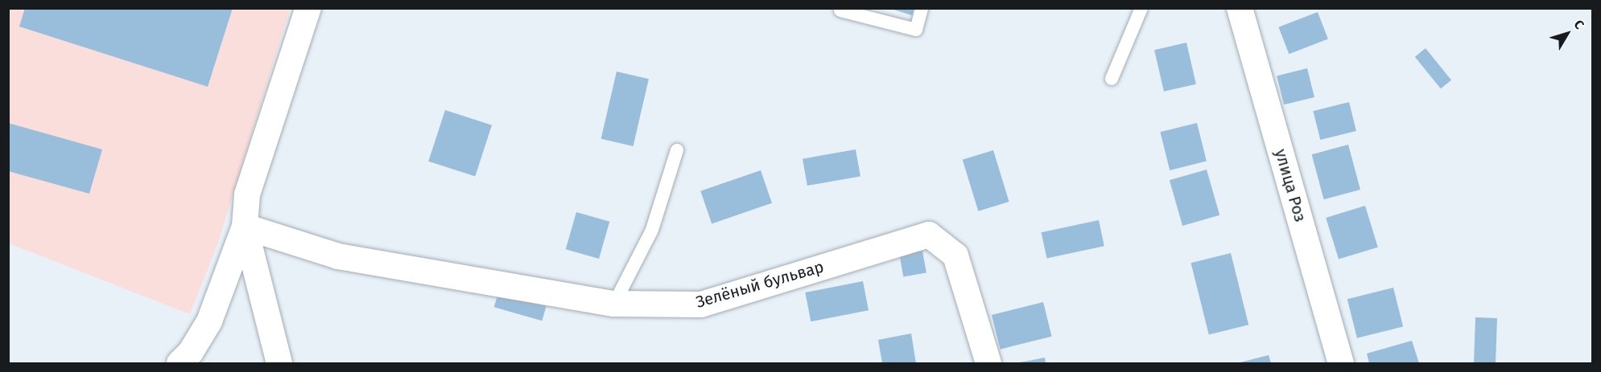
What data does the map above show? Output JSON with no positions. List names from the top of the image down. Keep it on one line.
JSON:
{"streets":{"street":["улица Роз","Зелёный бульвар"]},"north":"top right"}
